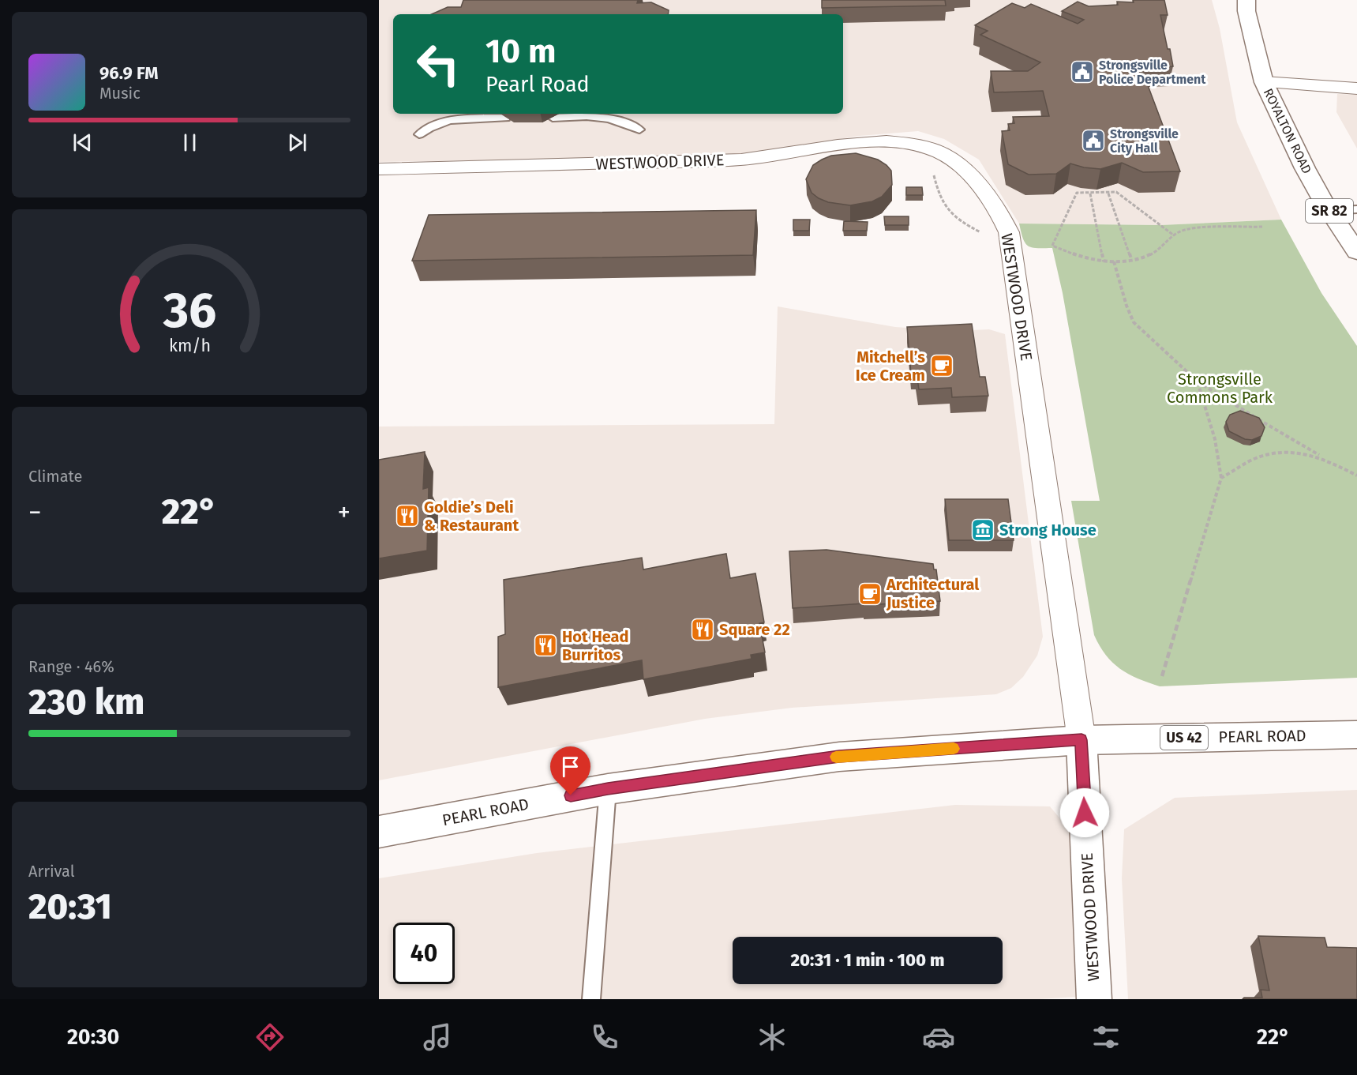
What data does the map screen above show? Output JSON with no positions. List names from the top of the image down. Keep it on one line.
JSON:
{"streets":{"main road":["ROYALTON ROAD","WESTWOOD DRIVE","SR 82","PEARL ROAD","US 42"]},"crossings":[["WESTWOOD DRIVE","PEARL ROAD"]],"parks":["Strongsville Commons Park"],"places":{"public building":["Strongsville Police Department","Strongsville City Hall"],"cafe":["Mitchell’s Ice Cream","Architectural Justice"],"restaurant":["Goldie’s Deli & Restaurant","Square 22","Hot Head Burritos"],"museum":["Strong House"]},"page":{"turn":["10 m","Pearl Road"],"song":["96.9 FM","Music"],"tile":["Climate",["Range · 46%","230 km"],["Arrival","20:31"]],"heat":["−","22°","+"],"limit":"40","trip":"20:31 · 1 min · 100 m","tabs":["20:30","22°"],"gauge":["36","km/h"]}}
